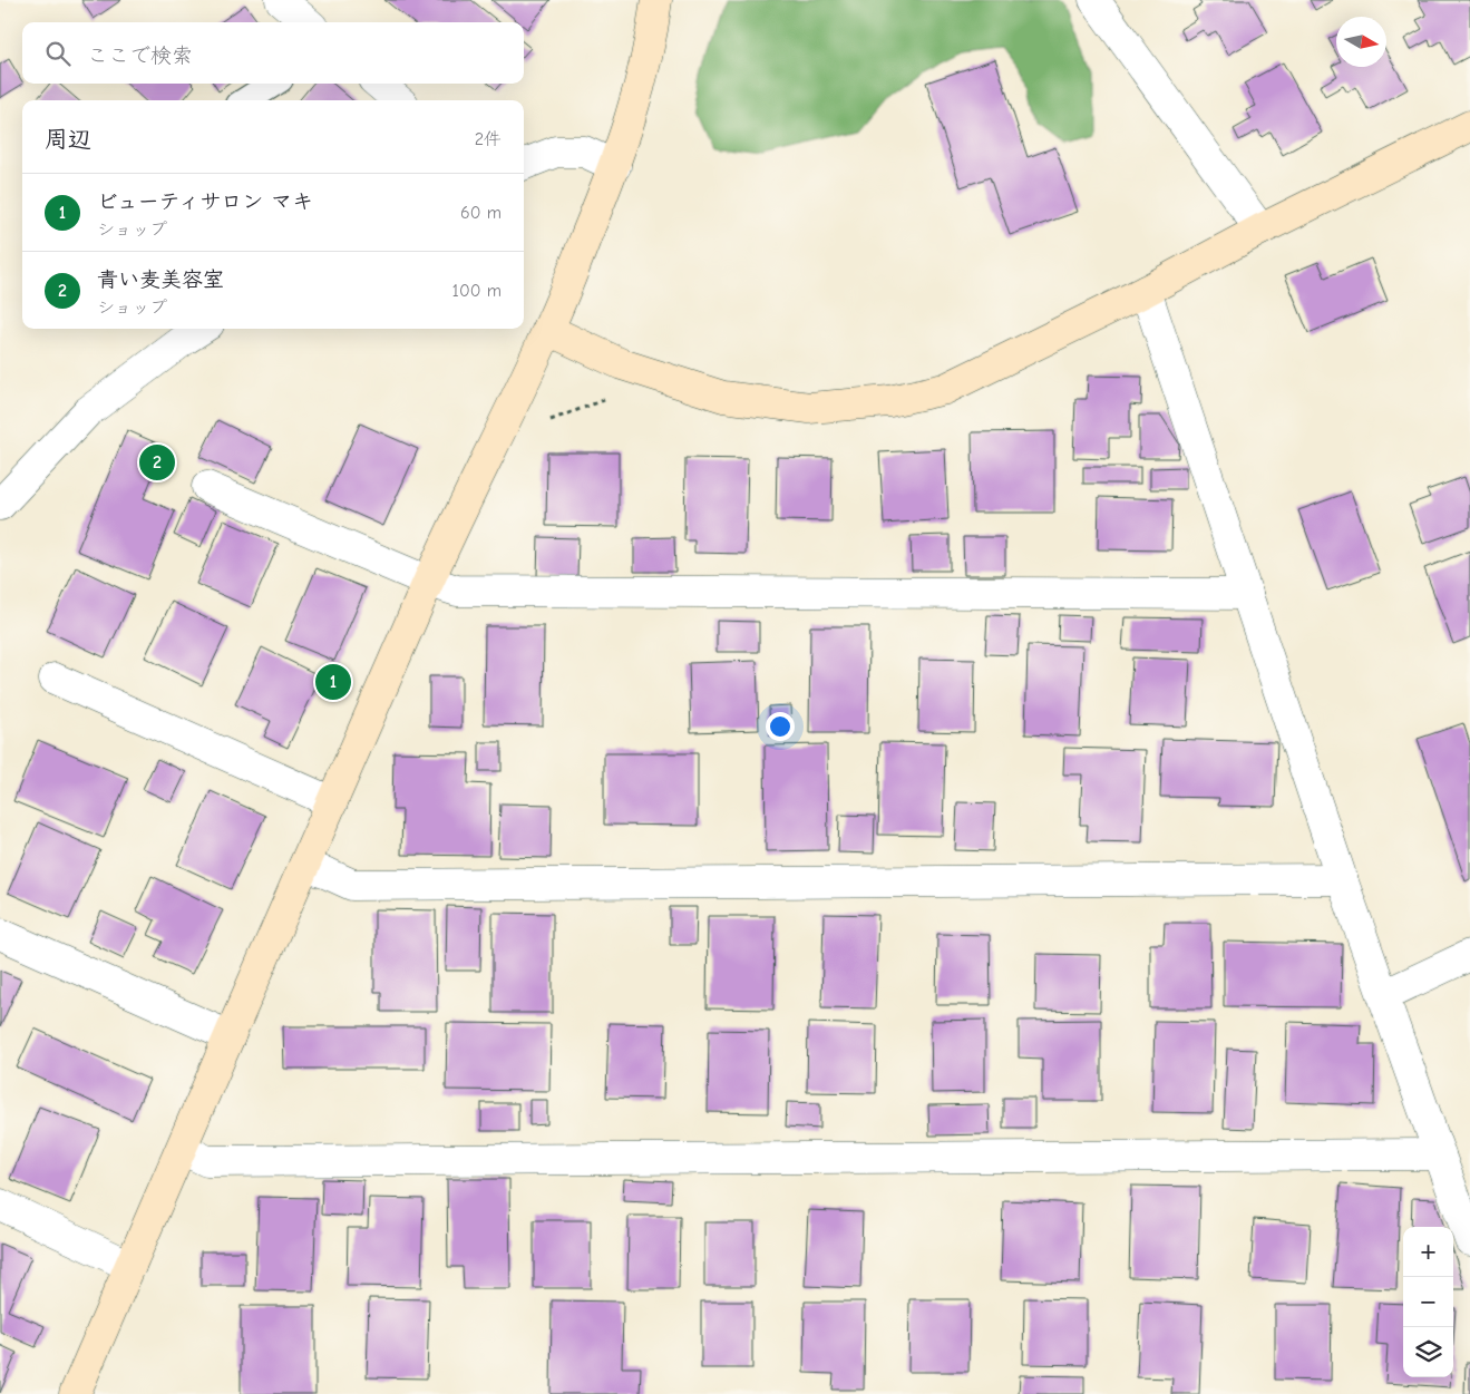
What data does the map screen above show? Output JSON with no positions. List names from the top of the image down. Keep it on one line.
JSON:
{"north":"right","page":{"search":"ここで検索","heading":["周辺","2件"],"list":[{"mark":"1","name":"ビューティサロン マキ","note":"ショップ","value":"60 m"},{"mark":"2","name":"青い麦美容室","note":"ショップ","value":"100 m"}],"pins":["2","1"],"map_buttons":["+","−"]}}
